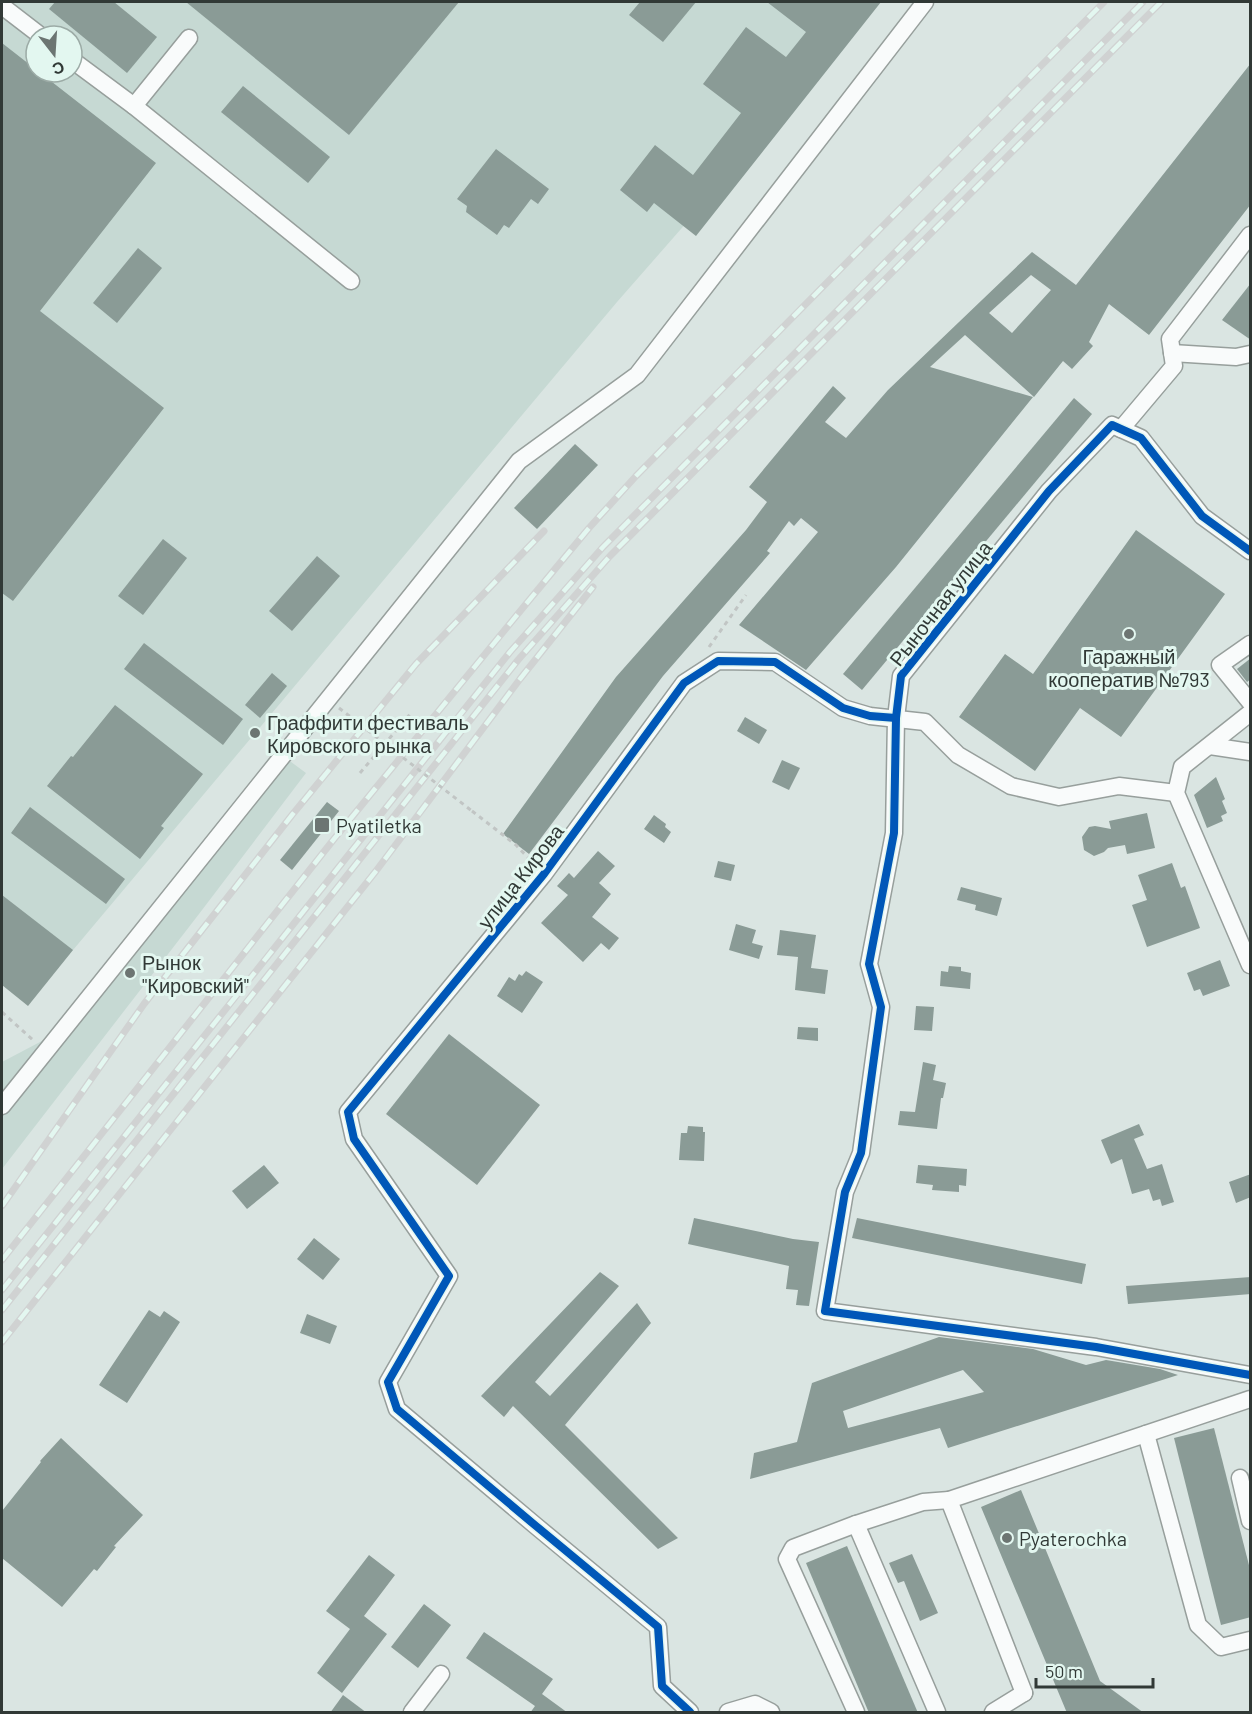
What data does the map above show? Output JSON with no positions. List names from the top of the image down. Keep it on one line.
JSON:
{"streets":{"street":["Рыночная улица","улица Кирова"]},"crossings":[["Рыночная улица","улица Кирова"]],"places":{"other":["Гаражный кооператив №793","Граффити фестиваль Кировского рынка","Рынок \"Кировский\"","Pyaterochka"],"transit":["Pyatiletka"]},"scale_bar":"50 m","north":"bottom"}
